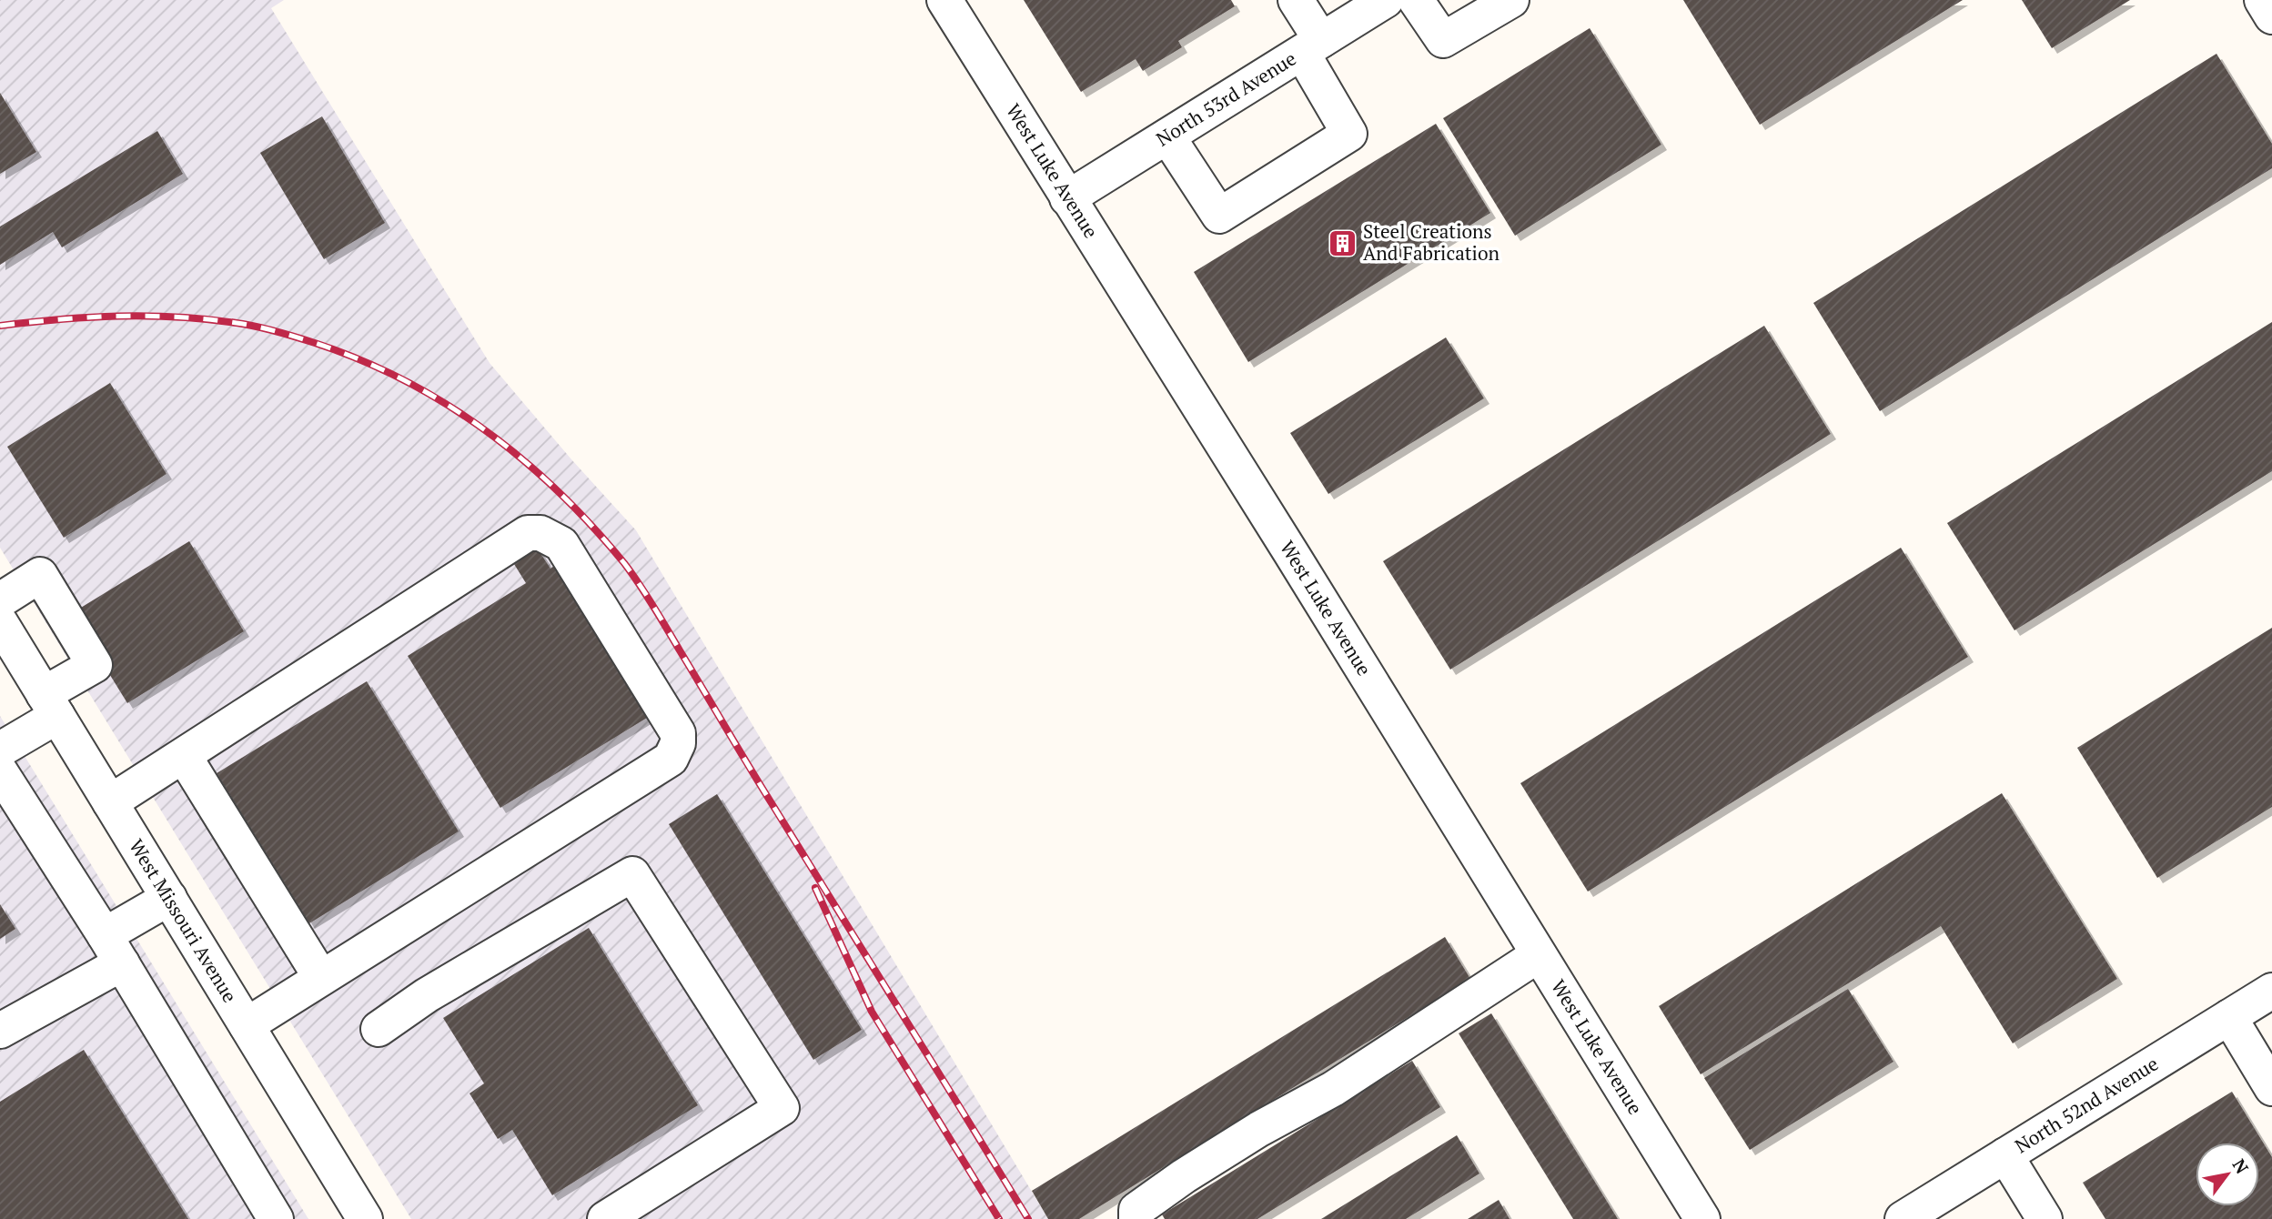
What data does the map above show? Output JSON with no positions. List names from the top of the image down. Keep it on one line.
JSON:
{"streets":{"street":["North 53rd Avenue","West Luke Avenue","West Missouri Avenue","North 52nd Avenue"]},"crossings":[["North 53rd Avenue","West Luke Avenue"]],"places":{"building":["Steel Creations And Fabrication"]},"north":"top right"}
